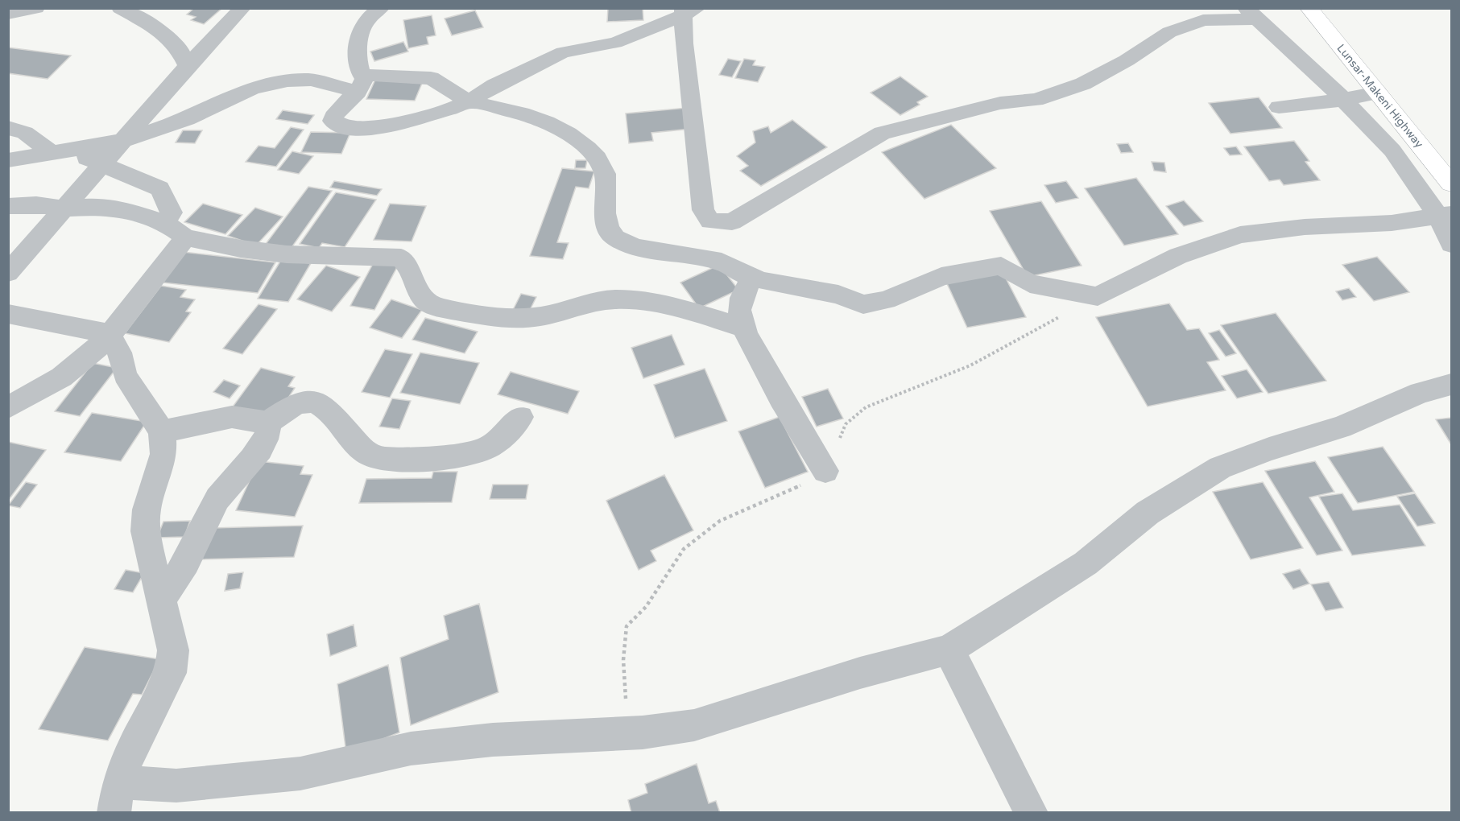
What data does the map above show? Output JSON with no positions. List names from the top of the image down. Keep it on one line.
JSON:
{"streets":{"main road":["Lunsar-Makeni Highway"]}}
